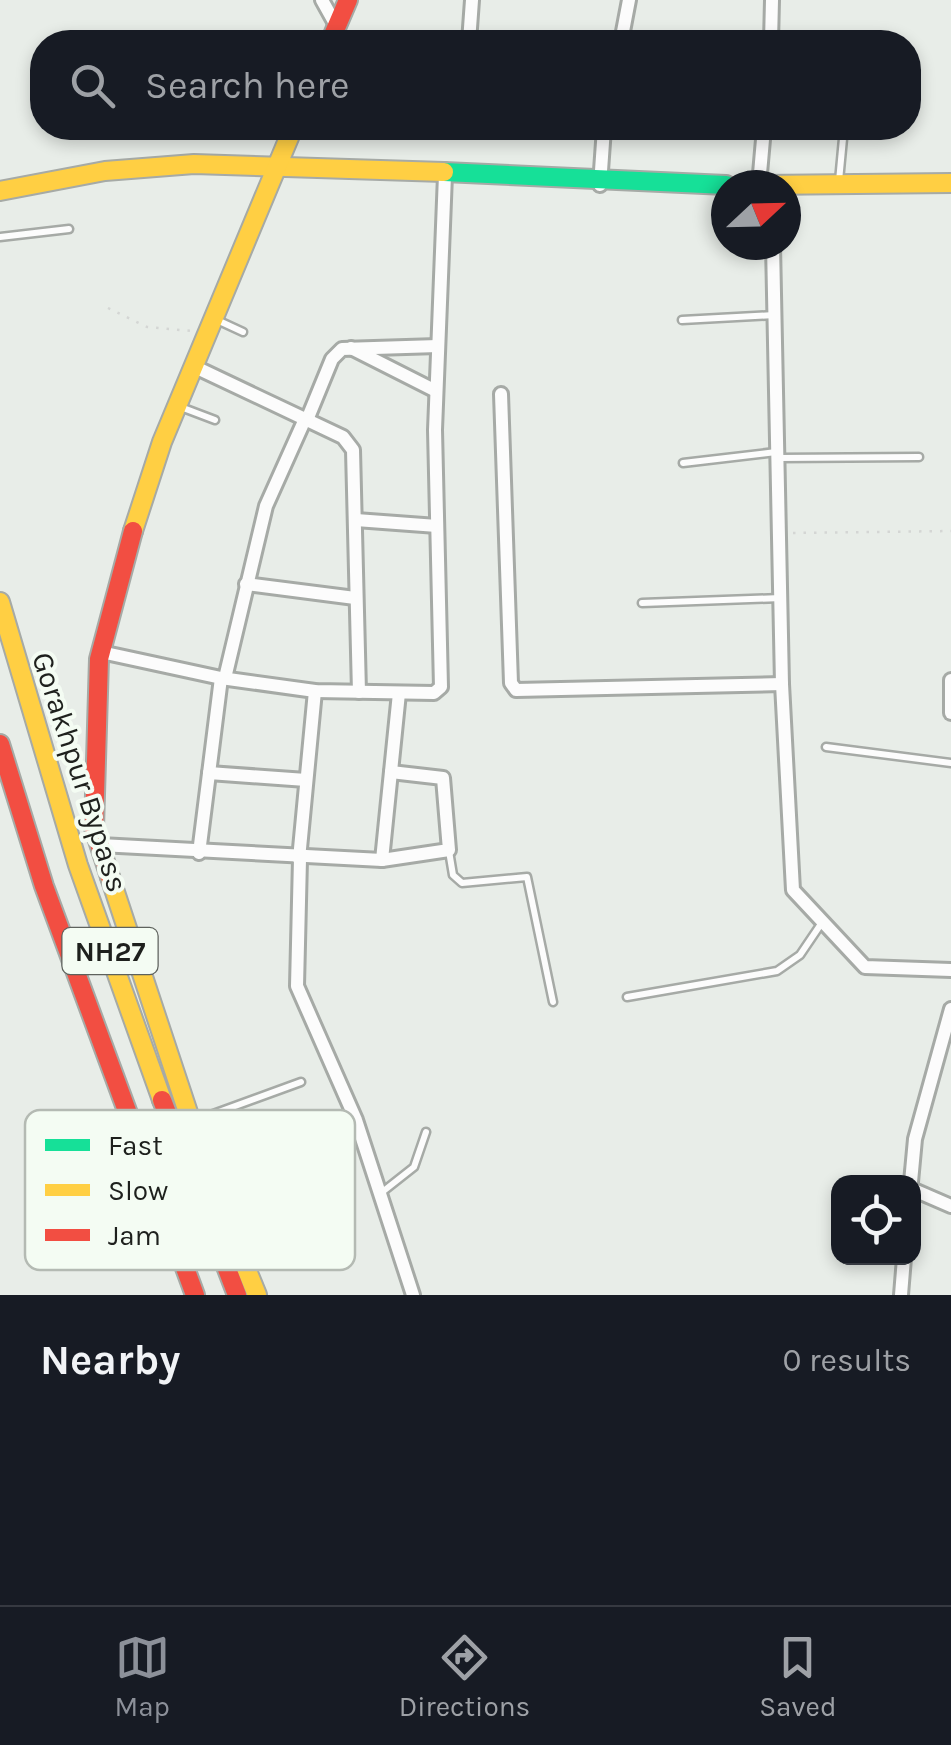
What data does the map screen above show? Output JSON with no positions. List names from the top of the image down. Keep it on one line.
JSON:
{"streets":{"main road":["Gorakhpur Bypass","NH27"]},"legend":["Fast","Slow","Jam"],"north":"right","page":{"search":"Search here","heading":["Nearby","0 results"],"nav":["Map","Directions","Saved"]}}
